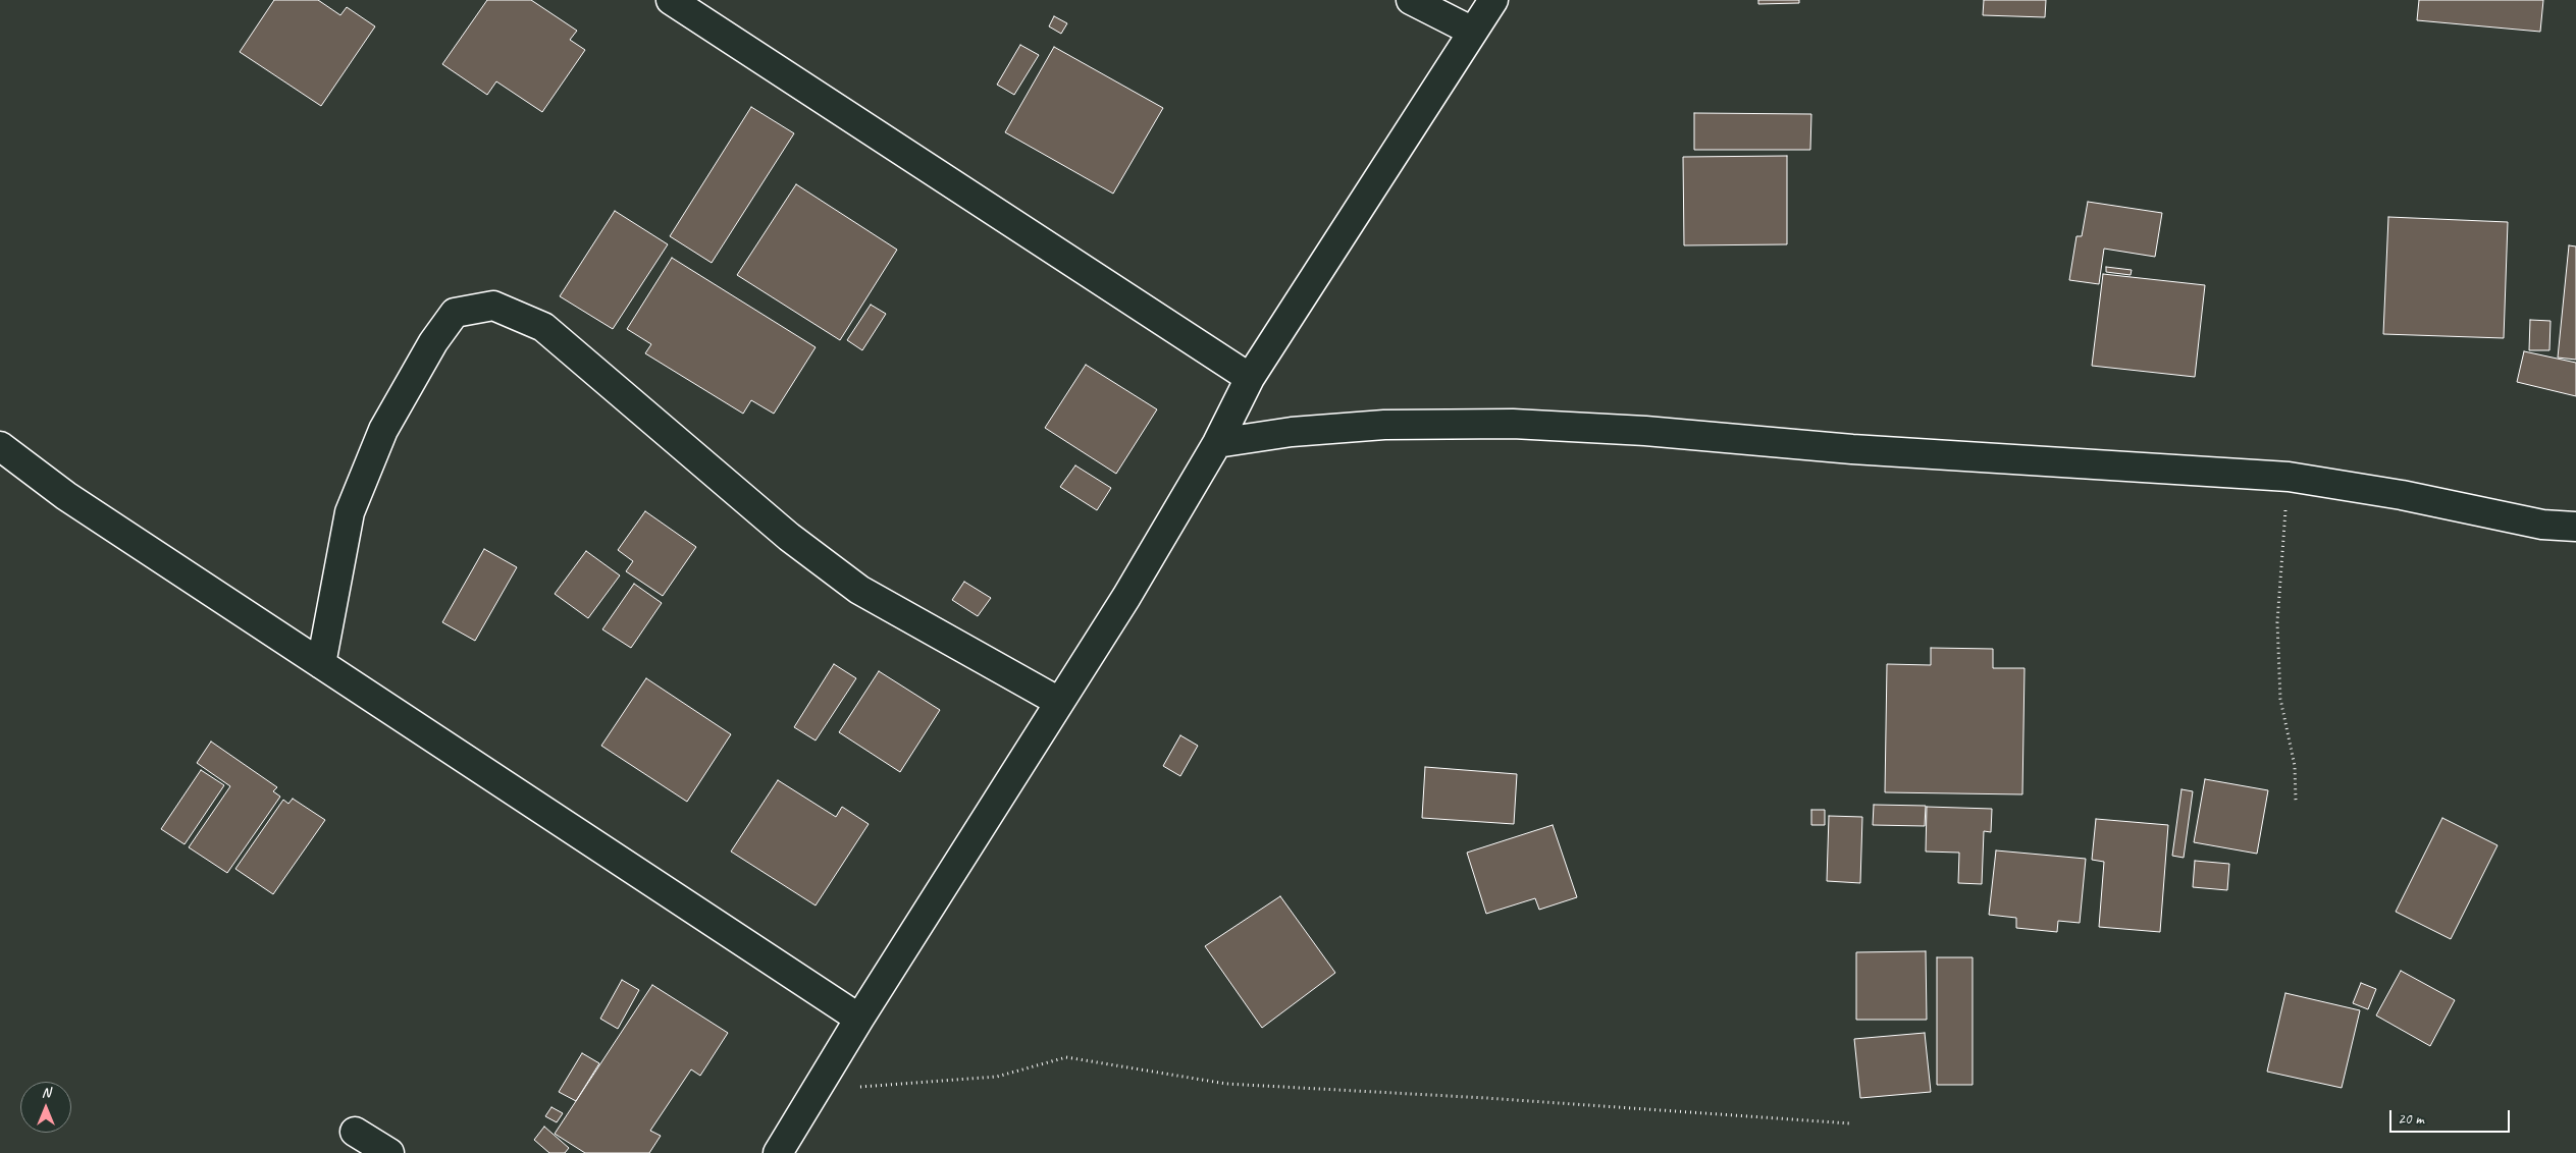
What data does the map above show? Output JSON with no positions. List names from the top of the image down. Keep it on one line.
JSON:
{"scale_bar":"20 m","north":"top"}
